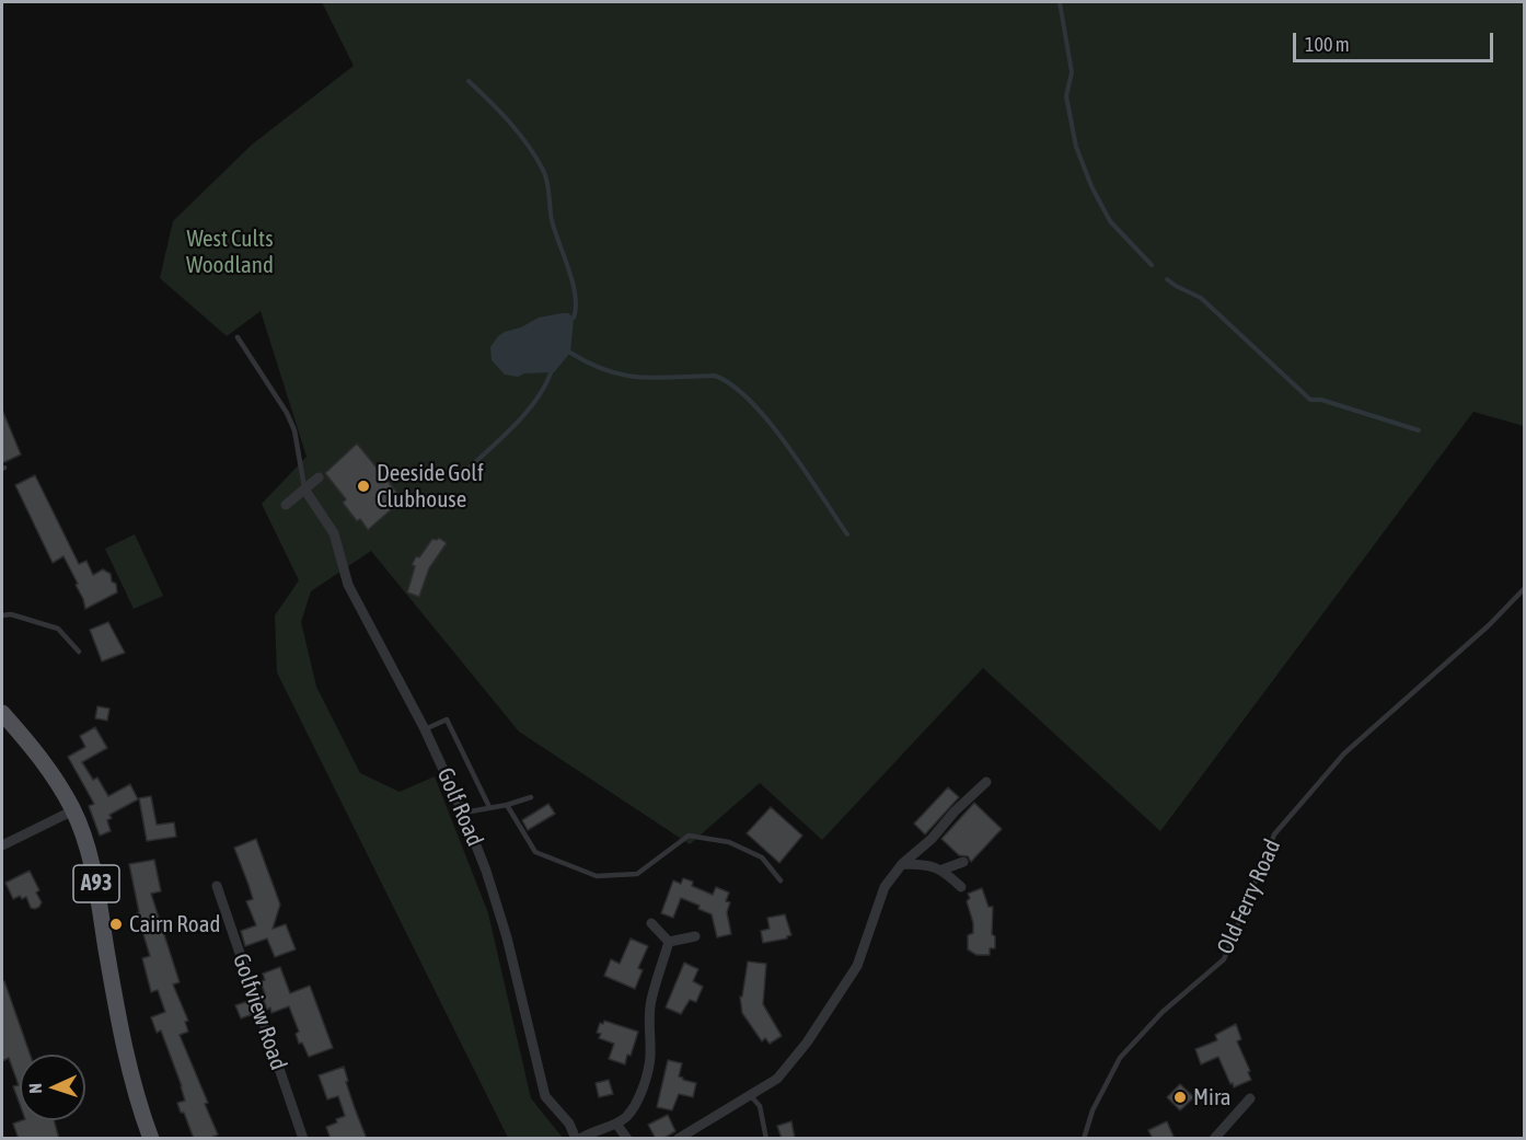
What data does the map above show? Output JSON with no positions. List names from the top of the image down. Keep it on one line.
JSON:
{"streets":{"main road":["A93"],"street":["Golf Road","Golfview Road"],"lane":["Old Ferry Road"]},"parks":["West Cults Woodland"],"places":["Deeside Golf Clubhouse","Cairn Road","Mira"],"scale_bar":"100 m","north":"left"}
